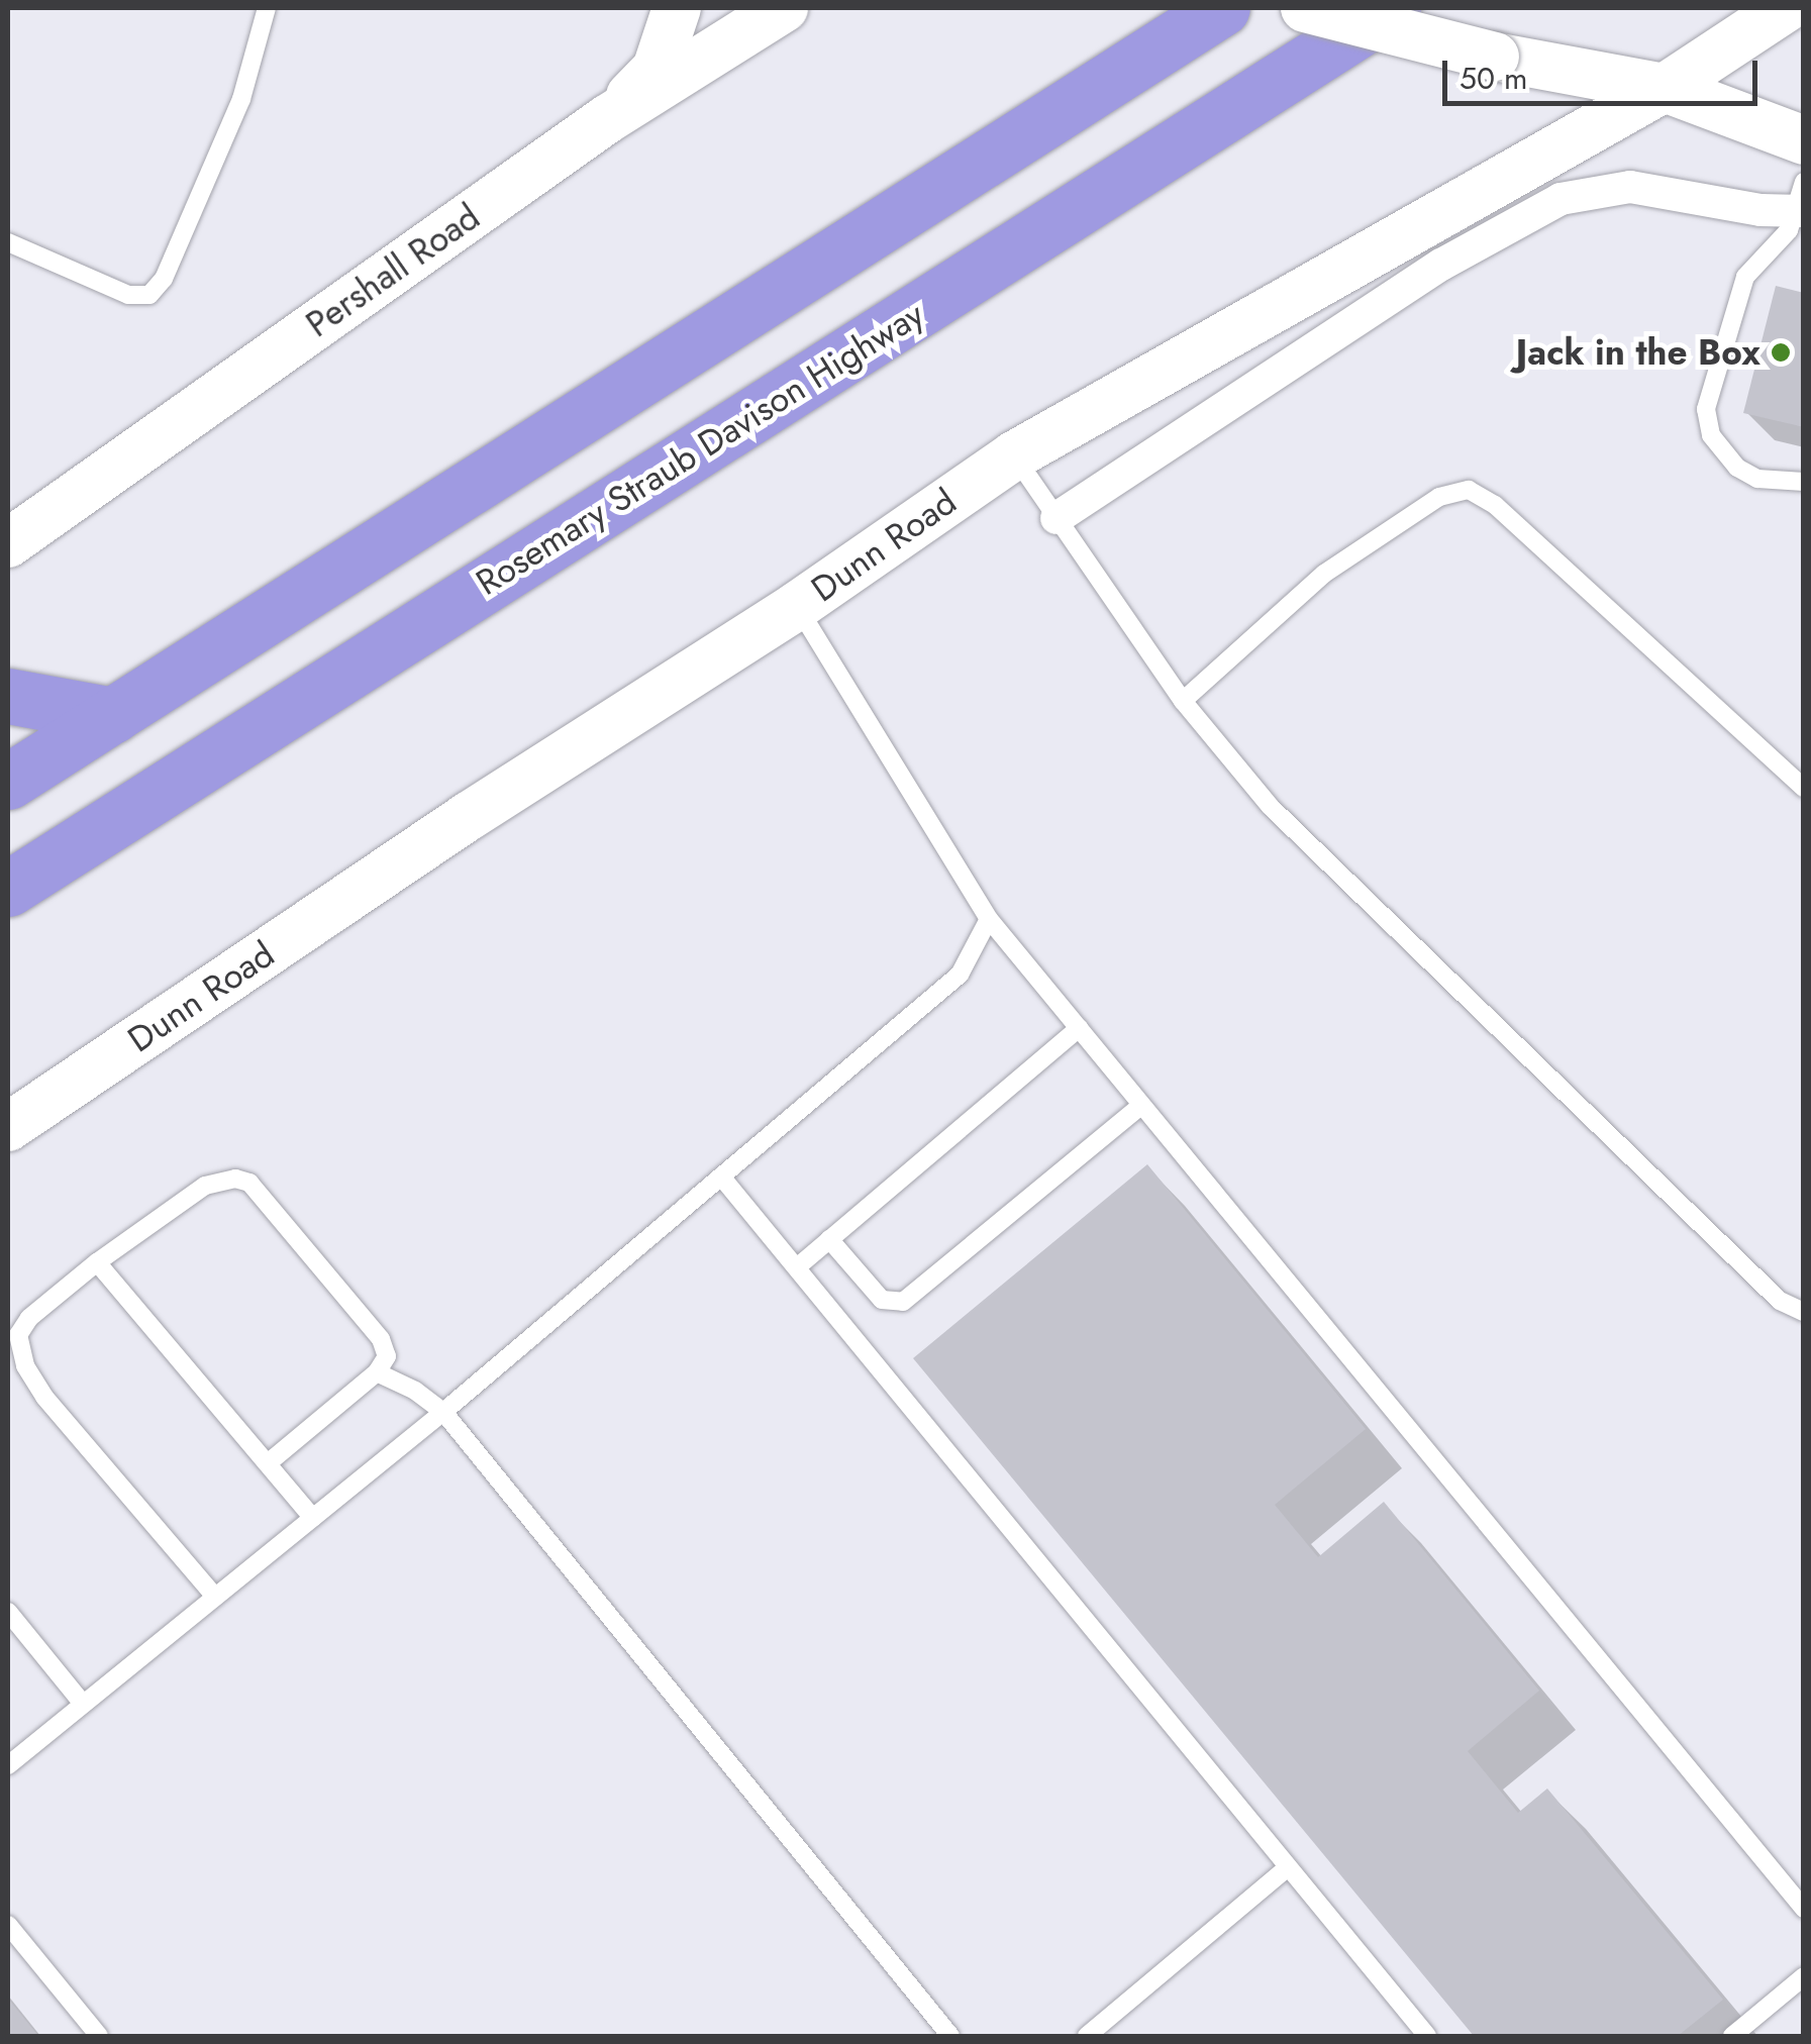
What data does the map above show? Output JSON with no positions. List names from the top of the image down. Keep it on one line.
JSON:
{"streets":{"highway":["Rosemary Straub Davison Highway"],"street":["Pershall Road","Dunn Road"]},"places":["Jack in the Box"],"scale_bar":"50 m"}
